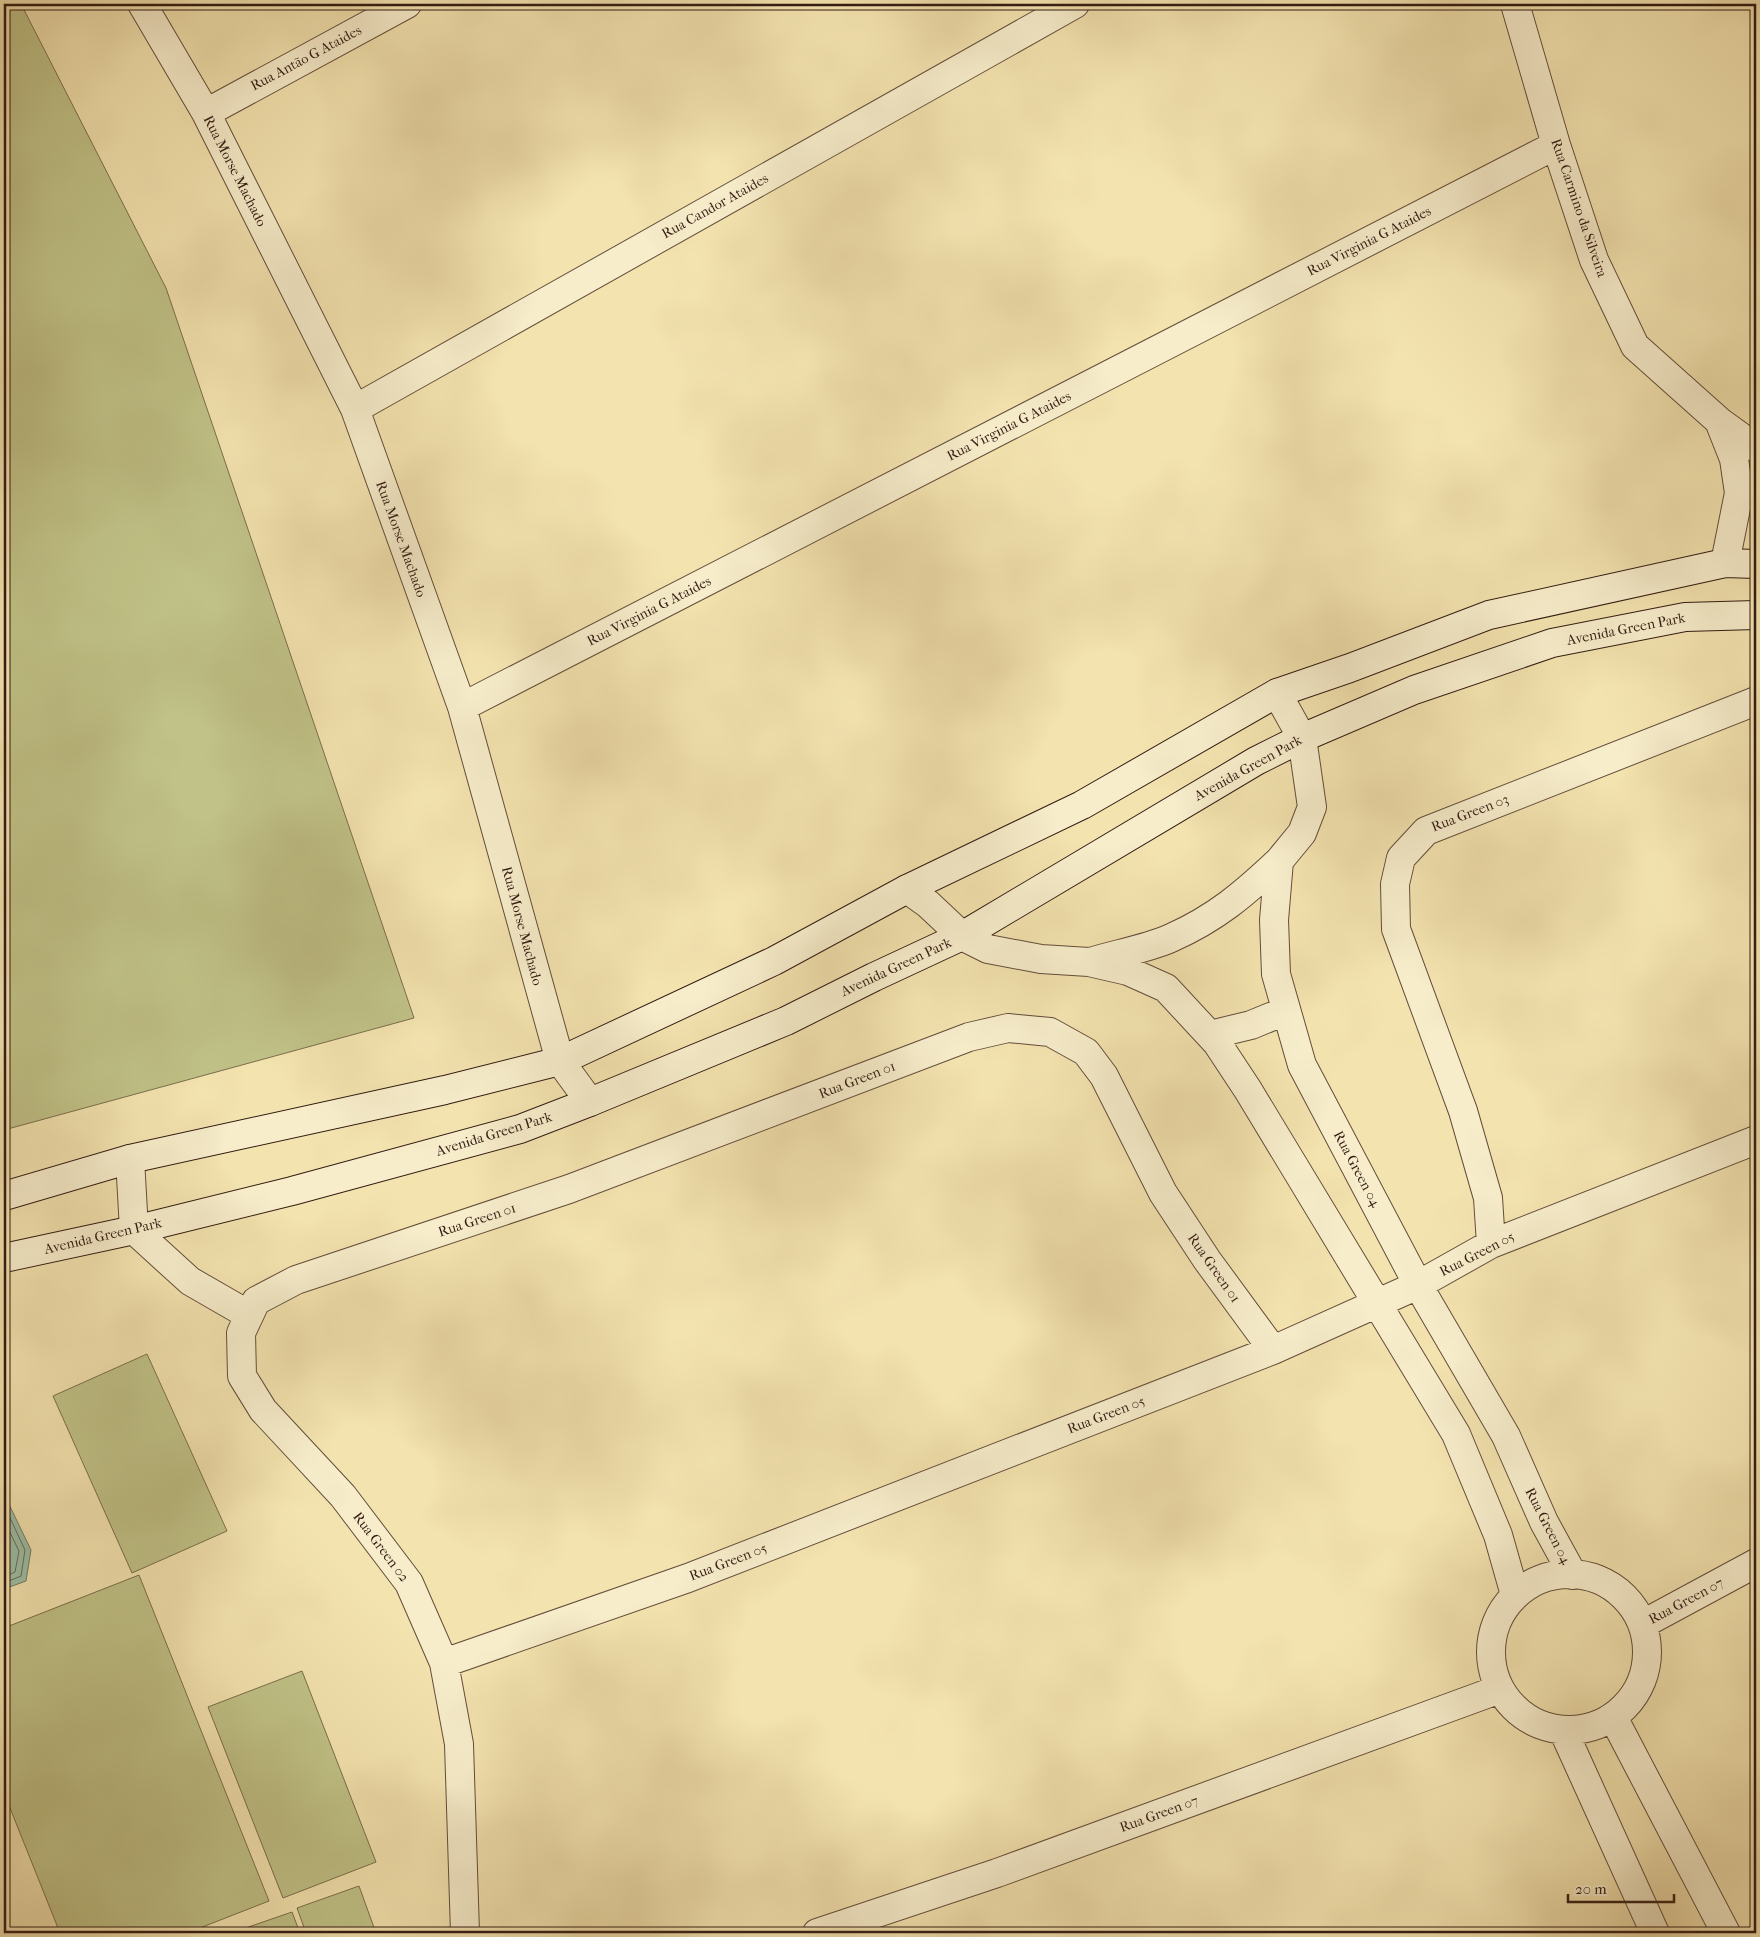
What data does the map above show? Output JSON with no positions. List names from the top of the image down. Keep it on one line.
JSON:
{"streets":{"street":["Rua Antão G Ataides","Rua Morse Machado","Rua Candor Ataides","Rua Carmino da Silveira","Rua Virginia G Ataides","Avenida Green Park","Rua Green 03","Rua Green 01","Rua Green 04","Rua Green 05","Rua Green 02","Rua Green 07"]},"crossings":[["Rua Antão G Ataides","Rua Morse Machado"],["Rua Morse Machado","Rua Candor Ataides"],["Rua Morse Machado","Rua Virginia G Ataides"],["Rua Morse Machado","Avenida Green Park"],["Rua Carmino da Silveira","Rua Virginia G Ataides"],["Rua Green 03","Rua Green 05"],["Rua Green 01","Rua Green 05"],["Rua Green 01","Rua Green 02"],["Rua Green 04","Rua Green 05"],["Rua Green 04","Rua Green 07"],["Rua Green 05","Rua Green 02"]],"scale_bar":"20 m"}
